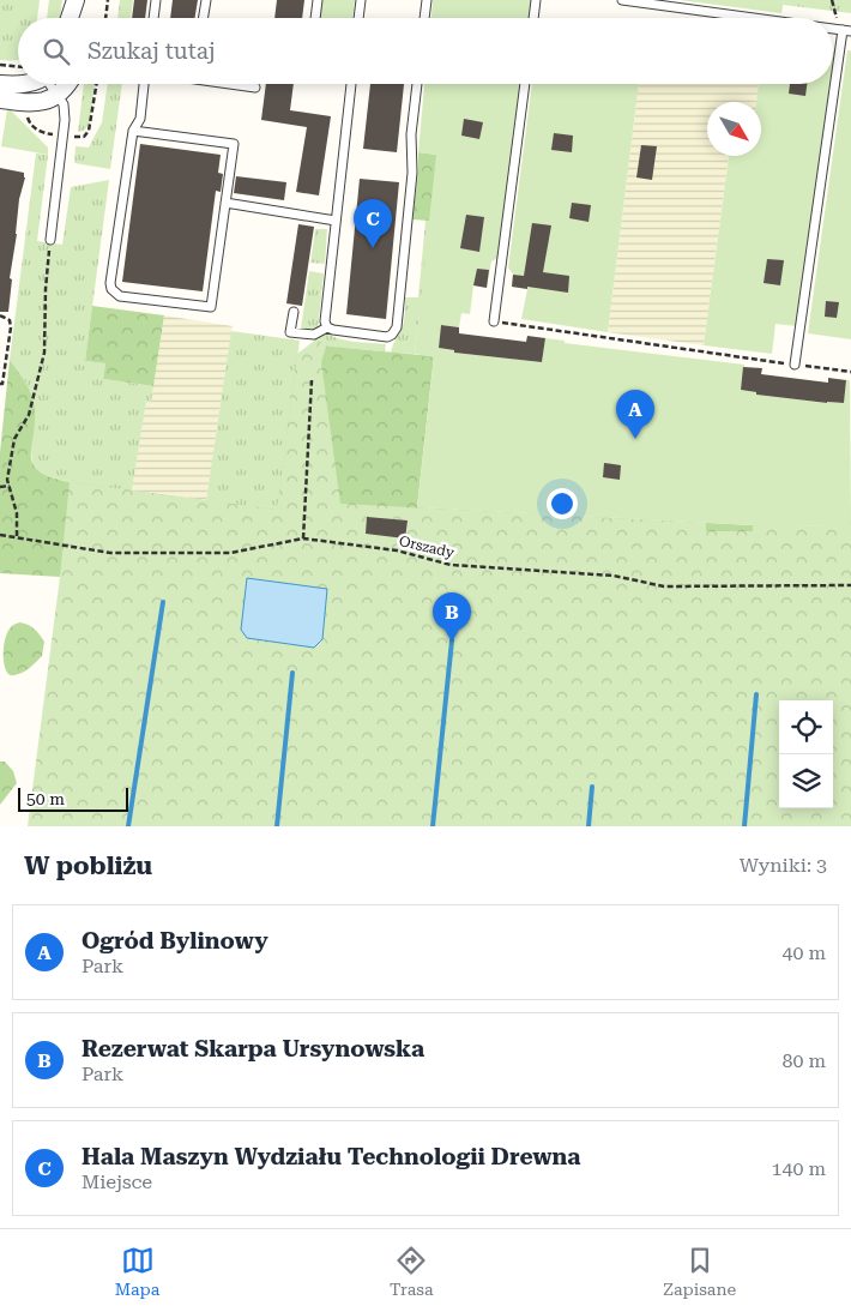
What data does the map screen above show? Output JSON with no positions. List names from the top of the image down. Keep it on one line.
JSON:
{"streets":{"path":["Orszady"]},"scale_bar":"50 m","north":"bottom right","page":{"search":"Szukaj tutaj","pins":["C","A","B"],"scale":"50 m","heading":["W pobliżu","Wyniki: 3"],"list":[{"mark":"A","name":"Ogród Bylinowy","note":"Park","value":"40 m"},{"mark":"B","name":"Rezerwat Skarpa Ursynowska","note":"Park","value":"80 m"},{"mark":"C","name":"Hala Maszyn Wydziału Technologii Drewna","note":"Miejsce","value":"140 m"}],"nav":["Mapa","Trasa","Zapisane"]}}
